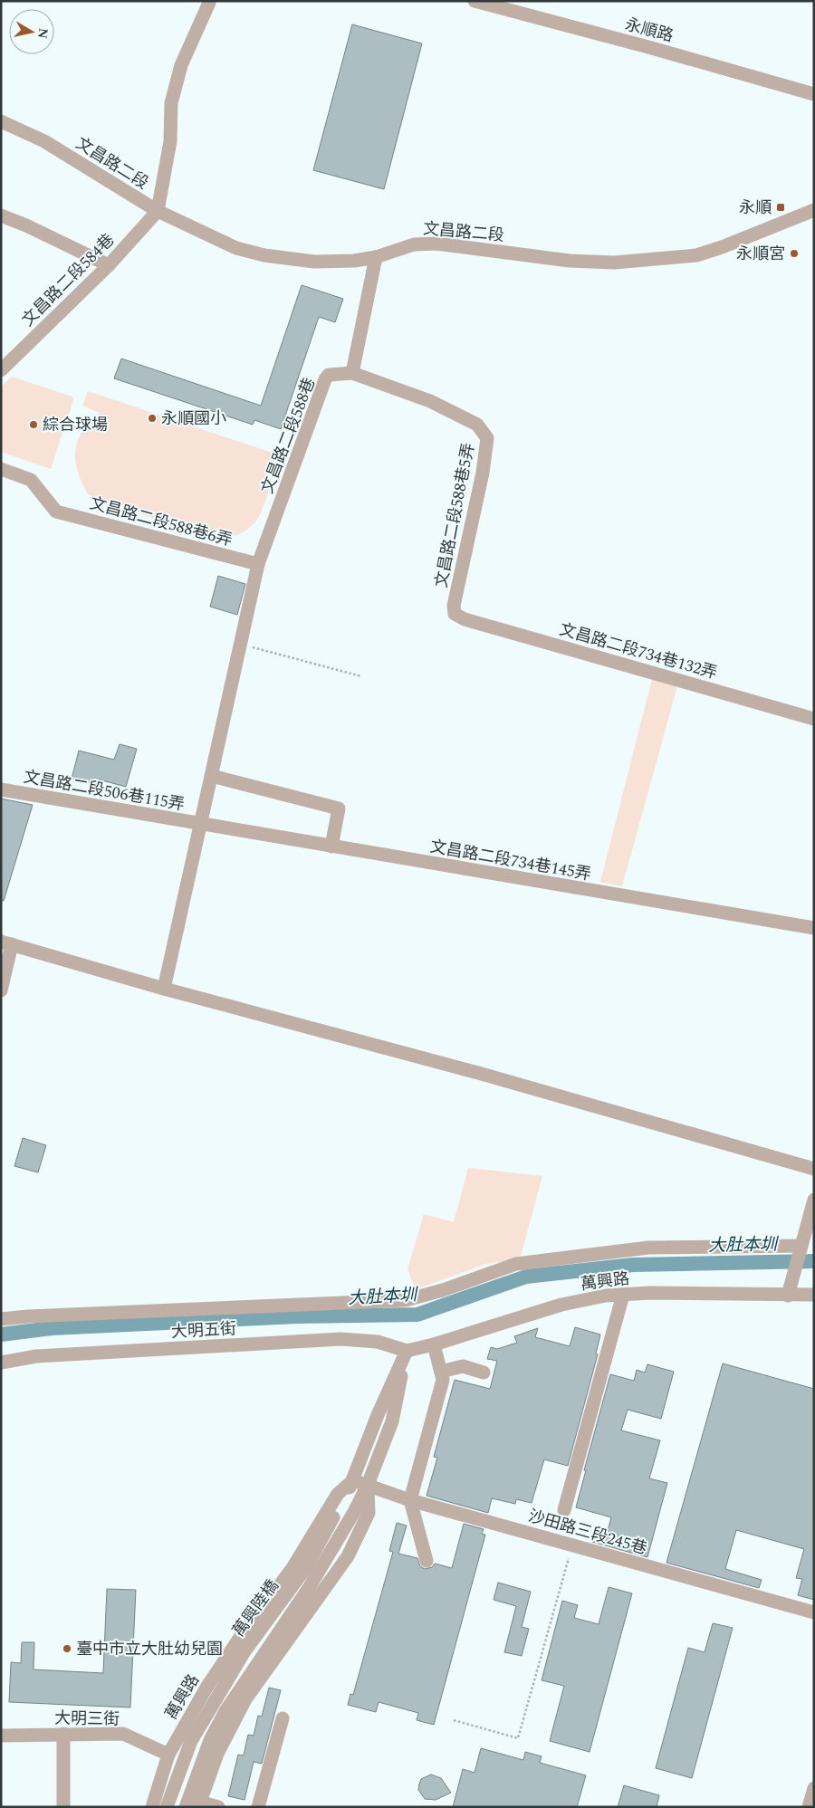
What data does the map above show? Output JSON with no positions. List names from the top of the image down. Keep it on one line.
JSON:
{"streets":{"street":["永順路","文昌路二段","文昌路二段584巷","文昌路二段588巷","文昌路二段588巷5弄","文昌路二段588巷6弄","文昌路二段734巷132弄","文昌路二段506巷115弄","文昌路二段734巷145弄","萬興路","大明五街","沙田路三段245巷","萬興陸橋","大明三街"]},"crossings":[["文昌路二段","文昌路二段584巷"],["文昌路二段588巷","文昌路二段588巷5弄"],["文昌路二段588巷","文昌路二段588巷6弄"],["文昌路二段588巷","文昌路二段506巷115弄"],["文昌路二段588巷","文昌路二段734巷145弄"],["文昌路二段588巷5弄","文昌路二段734巷132弄"],["文昌路二段506巷115弄","文昌路二段734巷145弄"],["萬興路","大明五街"],["萬興路","沙田路三段245巷"],["萬興路","萬興陸橋"],["萬興路","大明三街"],["沙田路三段245巷","萬興陸橋"]],"water":["大肚本圳"],"places":{"transit":["永順"],"other":["永順宮","永順國小","綜合球場","臺中市立大肚幼兒園"]},"north":"right"}
